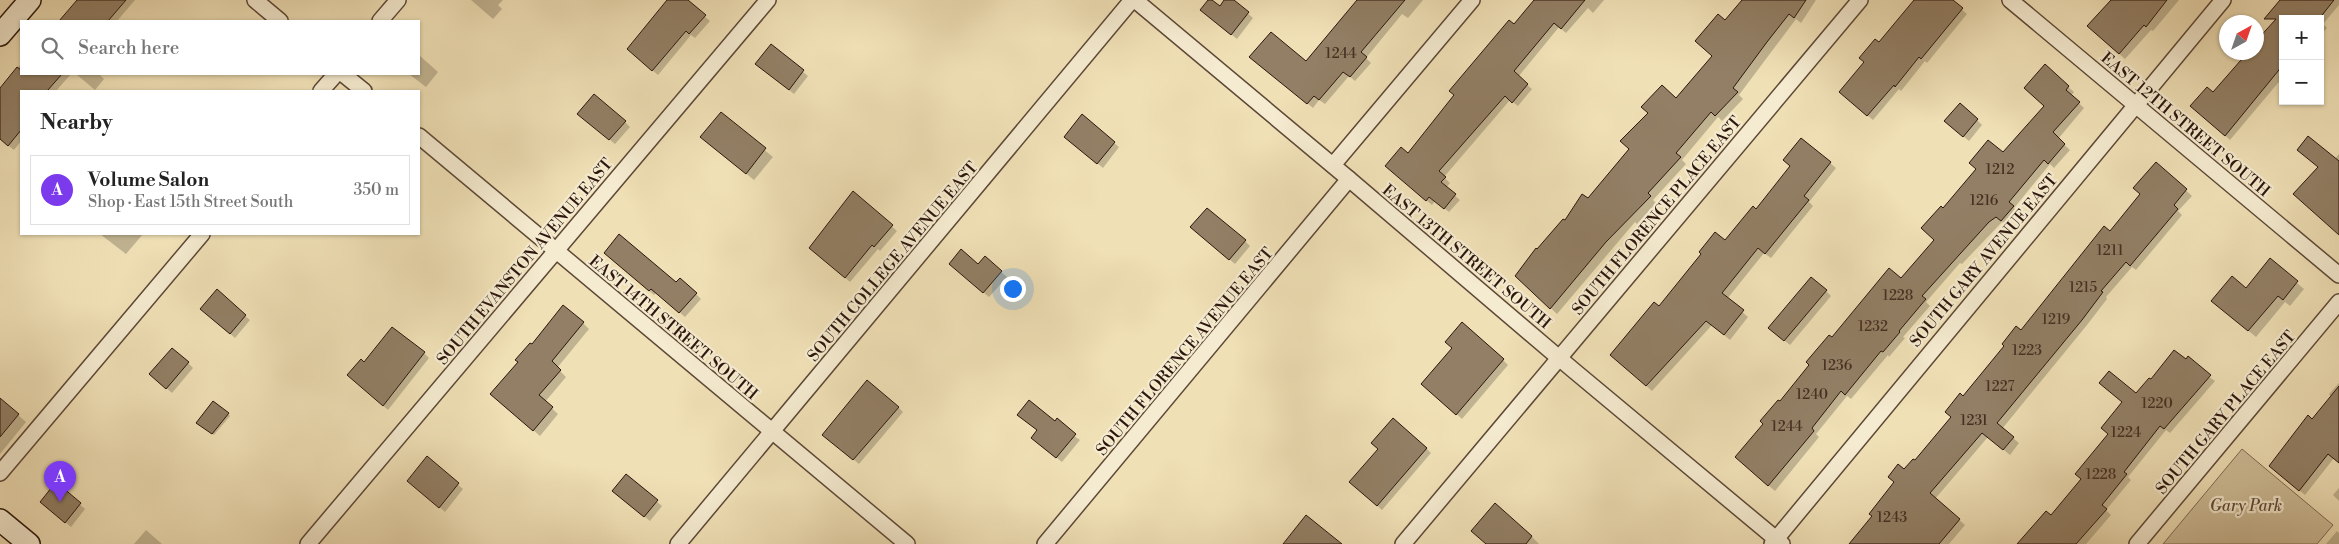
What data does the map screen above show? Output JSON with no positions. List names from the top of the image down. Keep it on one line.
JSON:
{"streets":{"street":["EAST 12TH STREET SOUTH","SOUTH FLORENCE PLACE EAST","EAST 13TH STREET SOUTH","SOUTH GARY AVENUE EAST","SOUTH EVANSTON AVENUE EAST","SOUTH COLLEGE AVENUE EAST","EAST 14TH STREET SOUTH","SOUTH FLORENCE AVENUE EAST","SOUTH GARY PLACE EAST"]},"crossings":[["EAST 12TH STREET SOUTH","SOUTH GARY AVENUE EAST"],["SOUTH FLORENCE PLACE EAST","EAST 13TH STREET SOUTH"],["EAST 13TH STREET SOUTH","SOUTH GARY AVENUE EAST"],["EAST 13TH STREET SOUTH","SOUTH COLLEGE AVENUE EAST"],["EAST 13TH STREET SOUTH","SOUTH FLORENCE AVENUE EAST"],["SOUTH EVANSTON AVENUE EAST","EAST 14TH STREET SOUTH"],["SOUTH COLLEGE AVENUE EAST","EAST 14TH STREET SOUTH"]],"parks":["Gary Park"],"house_numbers":["1244","1212","1216","1211","1215","1228","1219","1232","1223","1236","1227","1240","1220","1231","1244","1224","1228","1243"],"north":"top right","page":{"map_buttons":["+","−"],"search":"Search here","heading":"Nearby","list":[{"mark":"A","name":"Volume Salon","note":"Shop · East 15th Street South","value":"350 m"}],"pins":"A"}}
